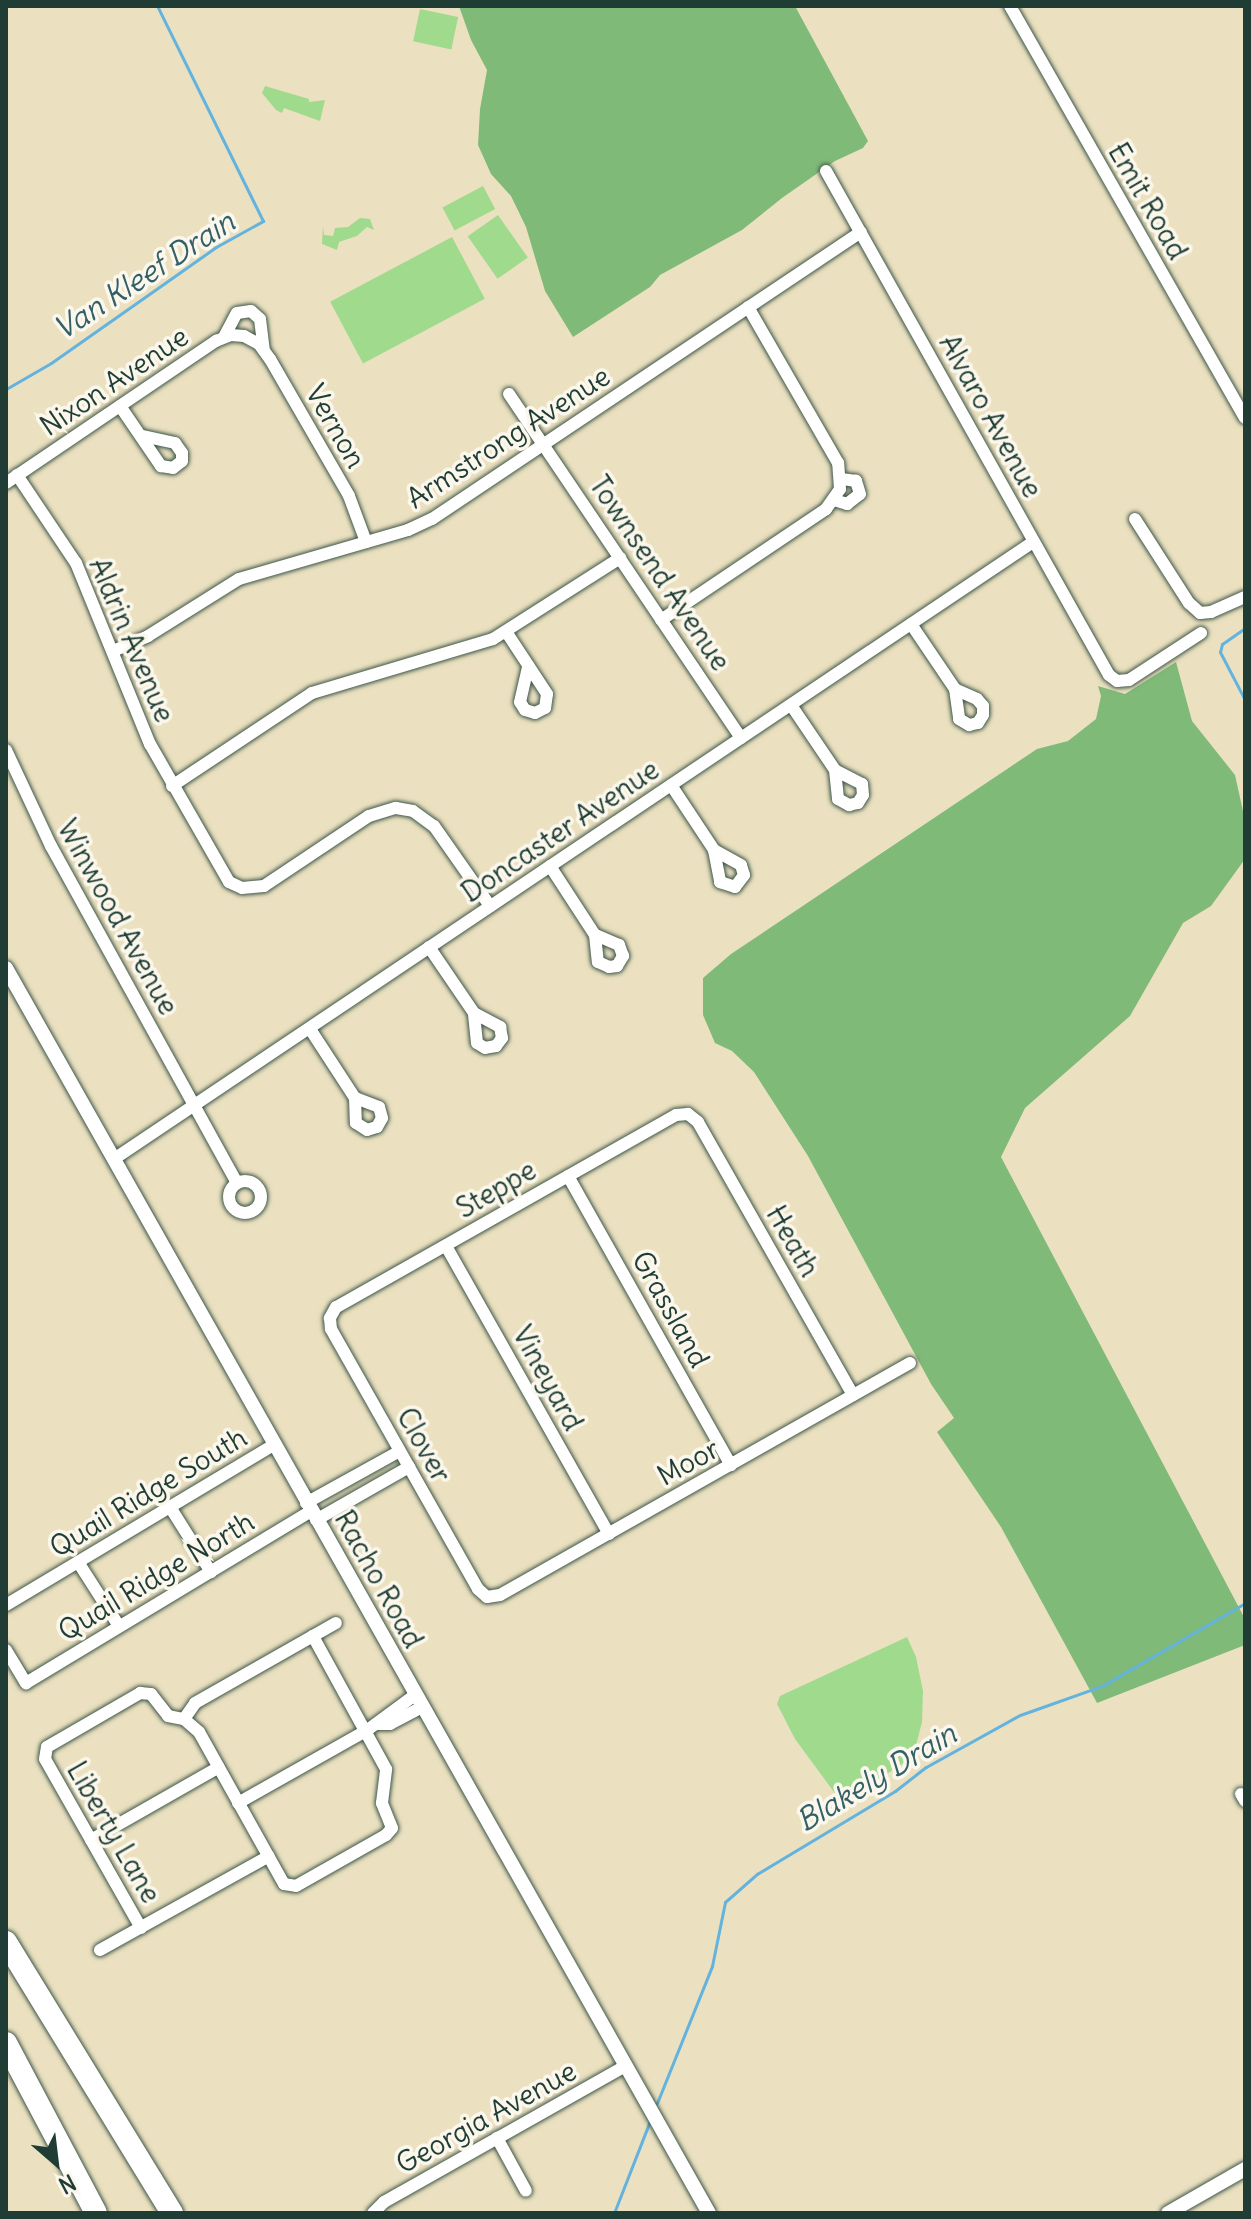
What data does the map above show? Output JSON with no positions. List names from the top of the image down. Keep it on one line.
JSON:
{"streets":{"street":["Emit Road","Nixon Avenue","Alvaro Avenue","Vernon","Armstrong Avenue","Townsend Avenue","Aldrin Avenue","Doncaster Avenue","Winwood Avenue","Steppe","Heath","Grassland","Vineyard","Clover","Moor","Quail Ridge South","Quail Ridge North","Racho Road","Liberty Lane","Georgia Avenue"]},"crossings":[["Nixon Avenue","Vernon"],["Nixon Avenue","Aldrin Avenue"],["Alvaro Avenue","Armstrong Avenue"],["Alvaro Avenue","Doncaster Avenue"],["Vernon","Armstrong Avenue"],["Armstrong Avenue","Townsend Avenue"],["Armstrong Avenue","Aldrin Avenue"],["Townsend Avenue","Doncaster Avenue"],["Aldrin Avenue","Doncaster Avenue"],["Doncaster Avenue","Winwood Avenue"],["Doncaster Avenue","Racho Road"],["Steppe","Heath"],["Steppe","Grassland"],["Steppe","Vineyard"],["Steppe","Clover"],["Heath","Moor"],["Grassland","Moor"],["Vineyard","Moor"],["Clover","Moor"],["Quail Ridge South","Racho Road"],["Quail Ridge North","Racho Road"],["Racho Road","Georgia Avenue"]],"water":["Van Kleef Drain","Blakely Drain"],"north":"bottom right"}
